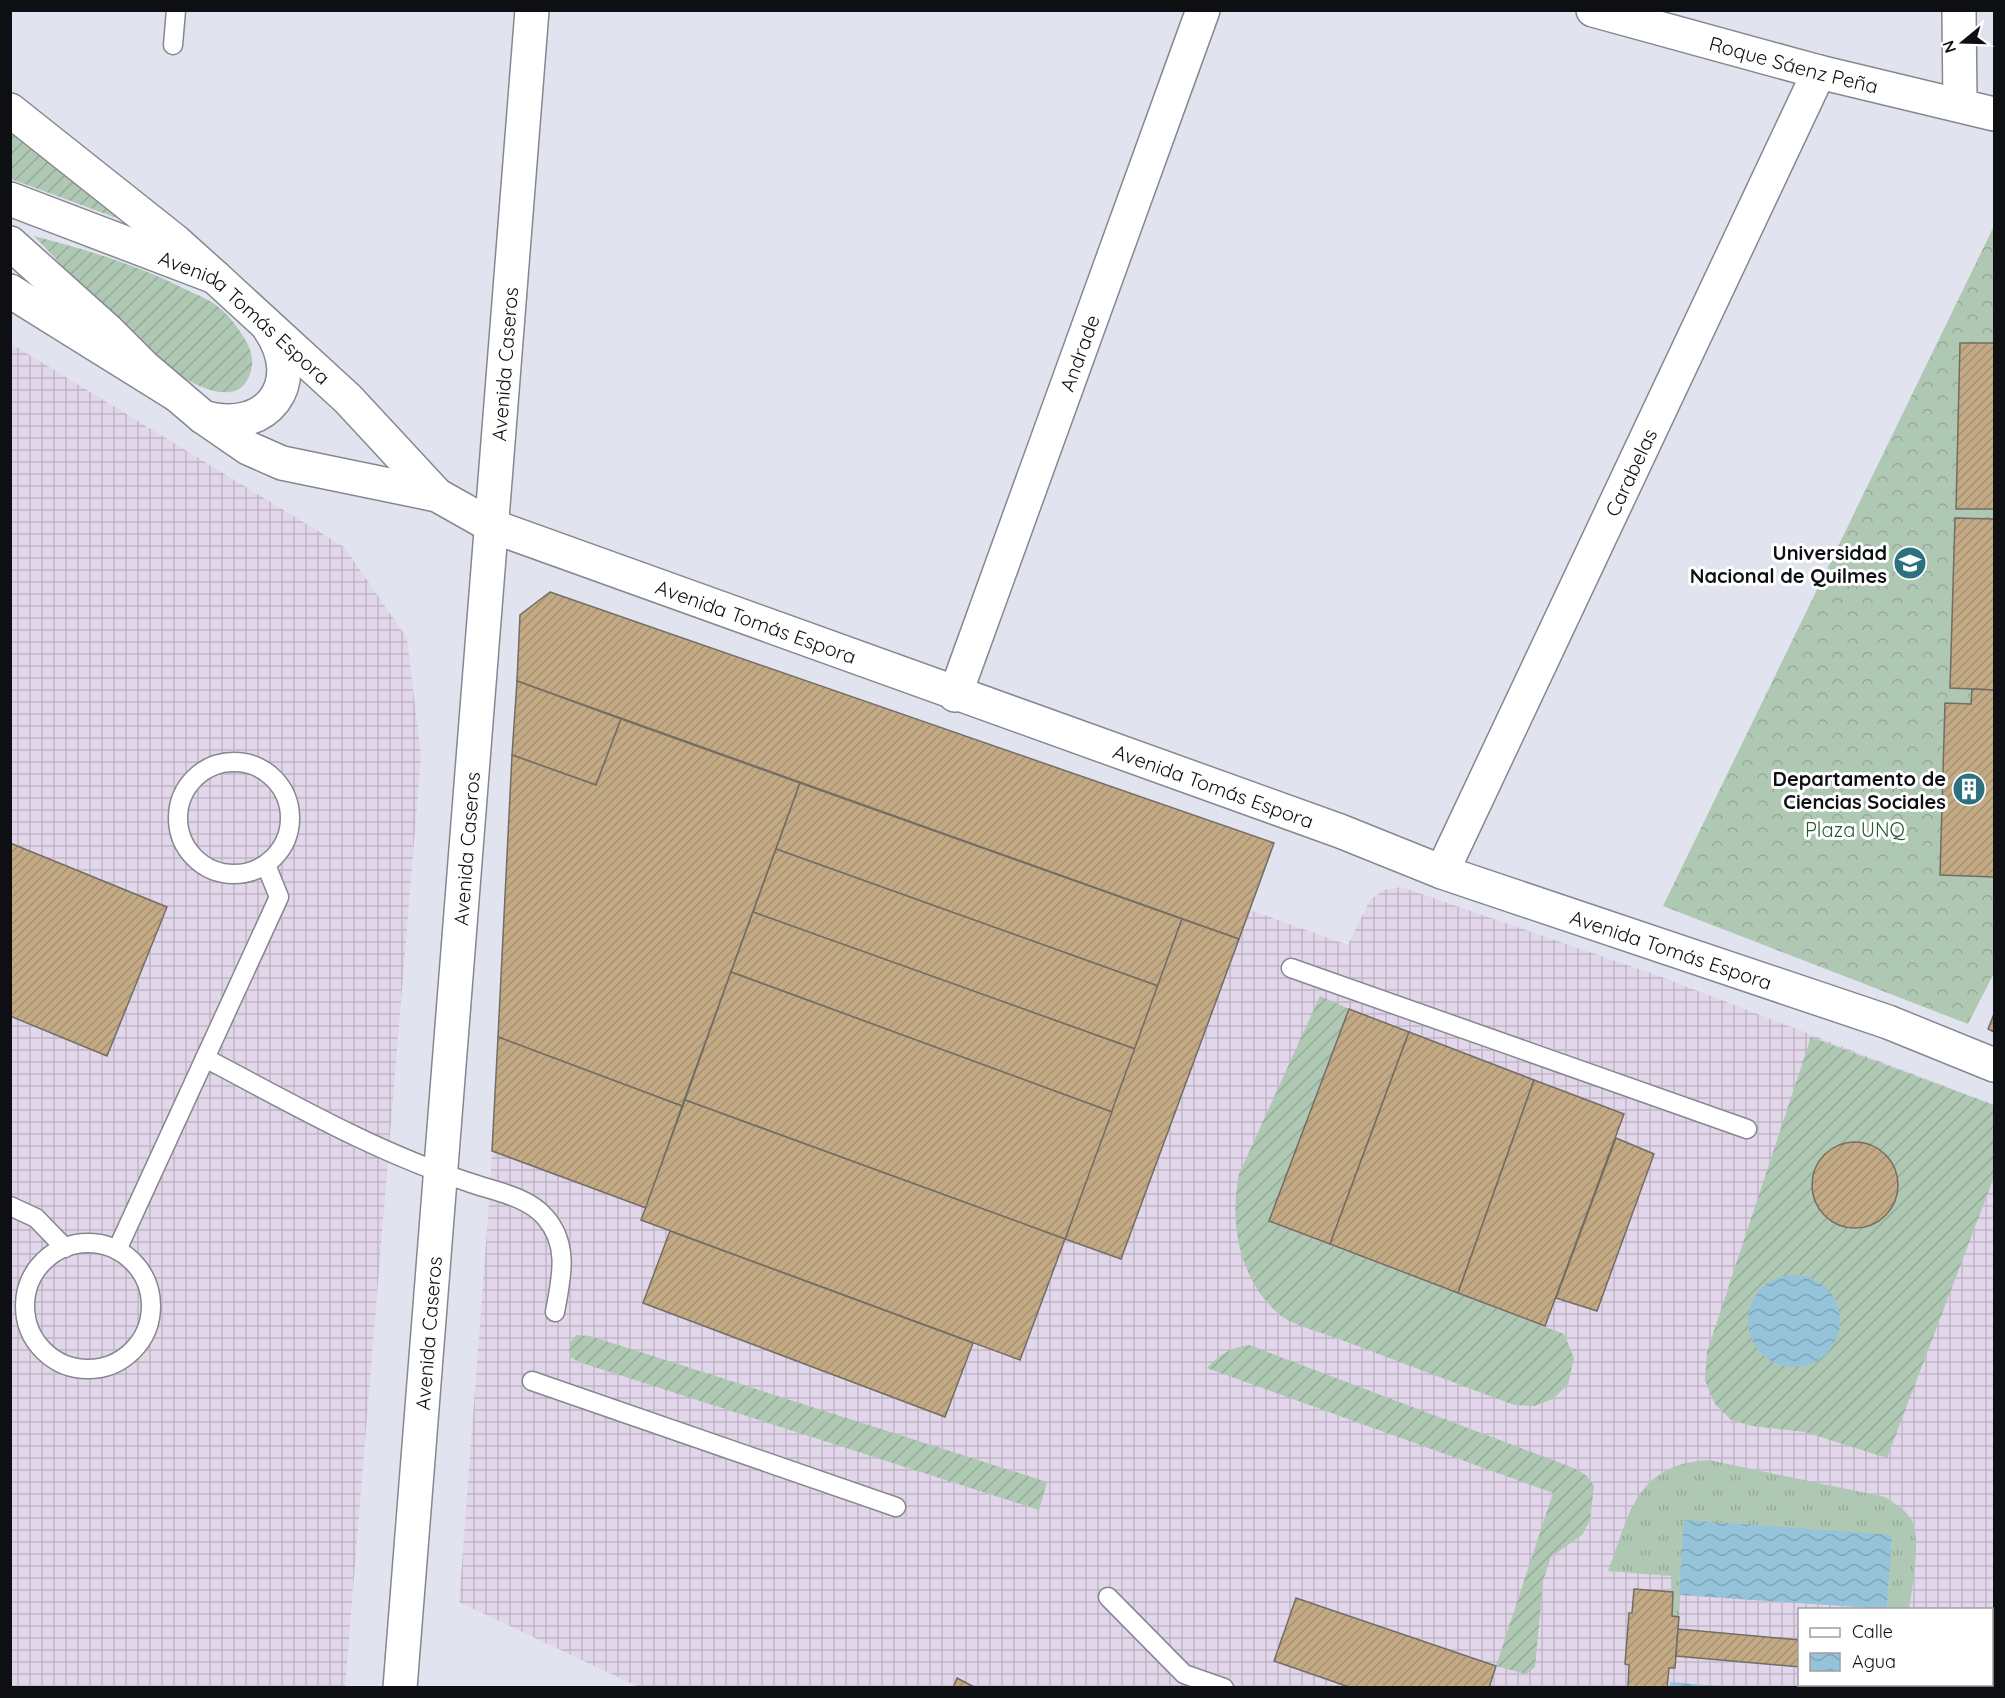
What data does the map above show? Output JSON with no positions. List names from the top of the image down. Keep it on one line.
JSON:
{"streets":{"main road":["Roque Sáenz Peña","Avenida Tomás Espora","Andrade","Avenida Caseros","Carabelas"]},"crossings":[["Roque Sáenz Peña","Carabelas"],["Avenida Tomás Espora","Andrade"],["Avenida Tomás Espora","Avenida Caseros"],["Avenida Tomás Espora","Carabelas"]],"parks":["Plaza UNQ"],"places":{"school or university":["Universidad Nacional de Quilmes"],"building":["Departamento de Ciencias Sociales"]},"legend":["Calle","Agua"],"north":"left"}
